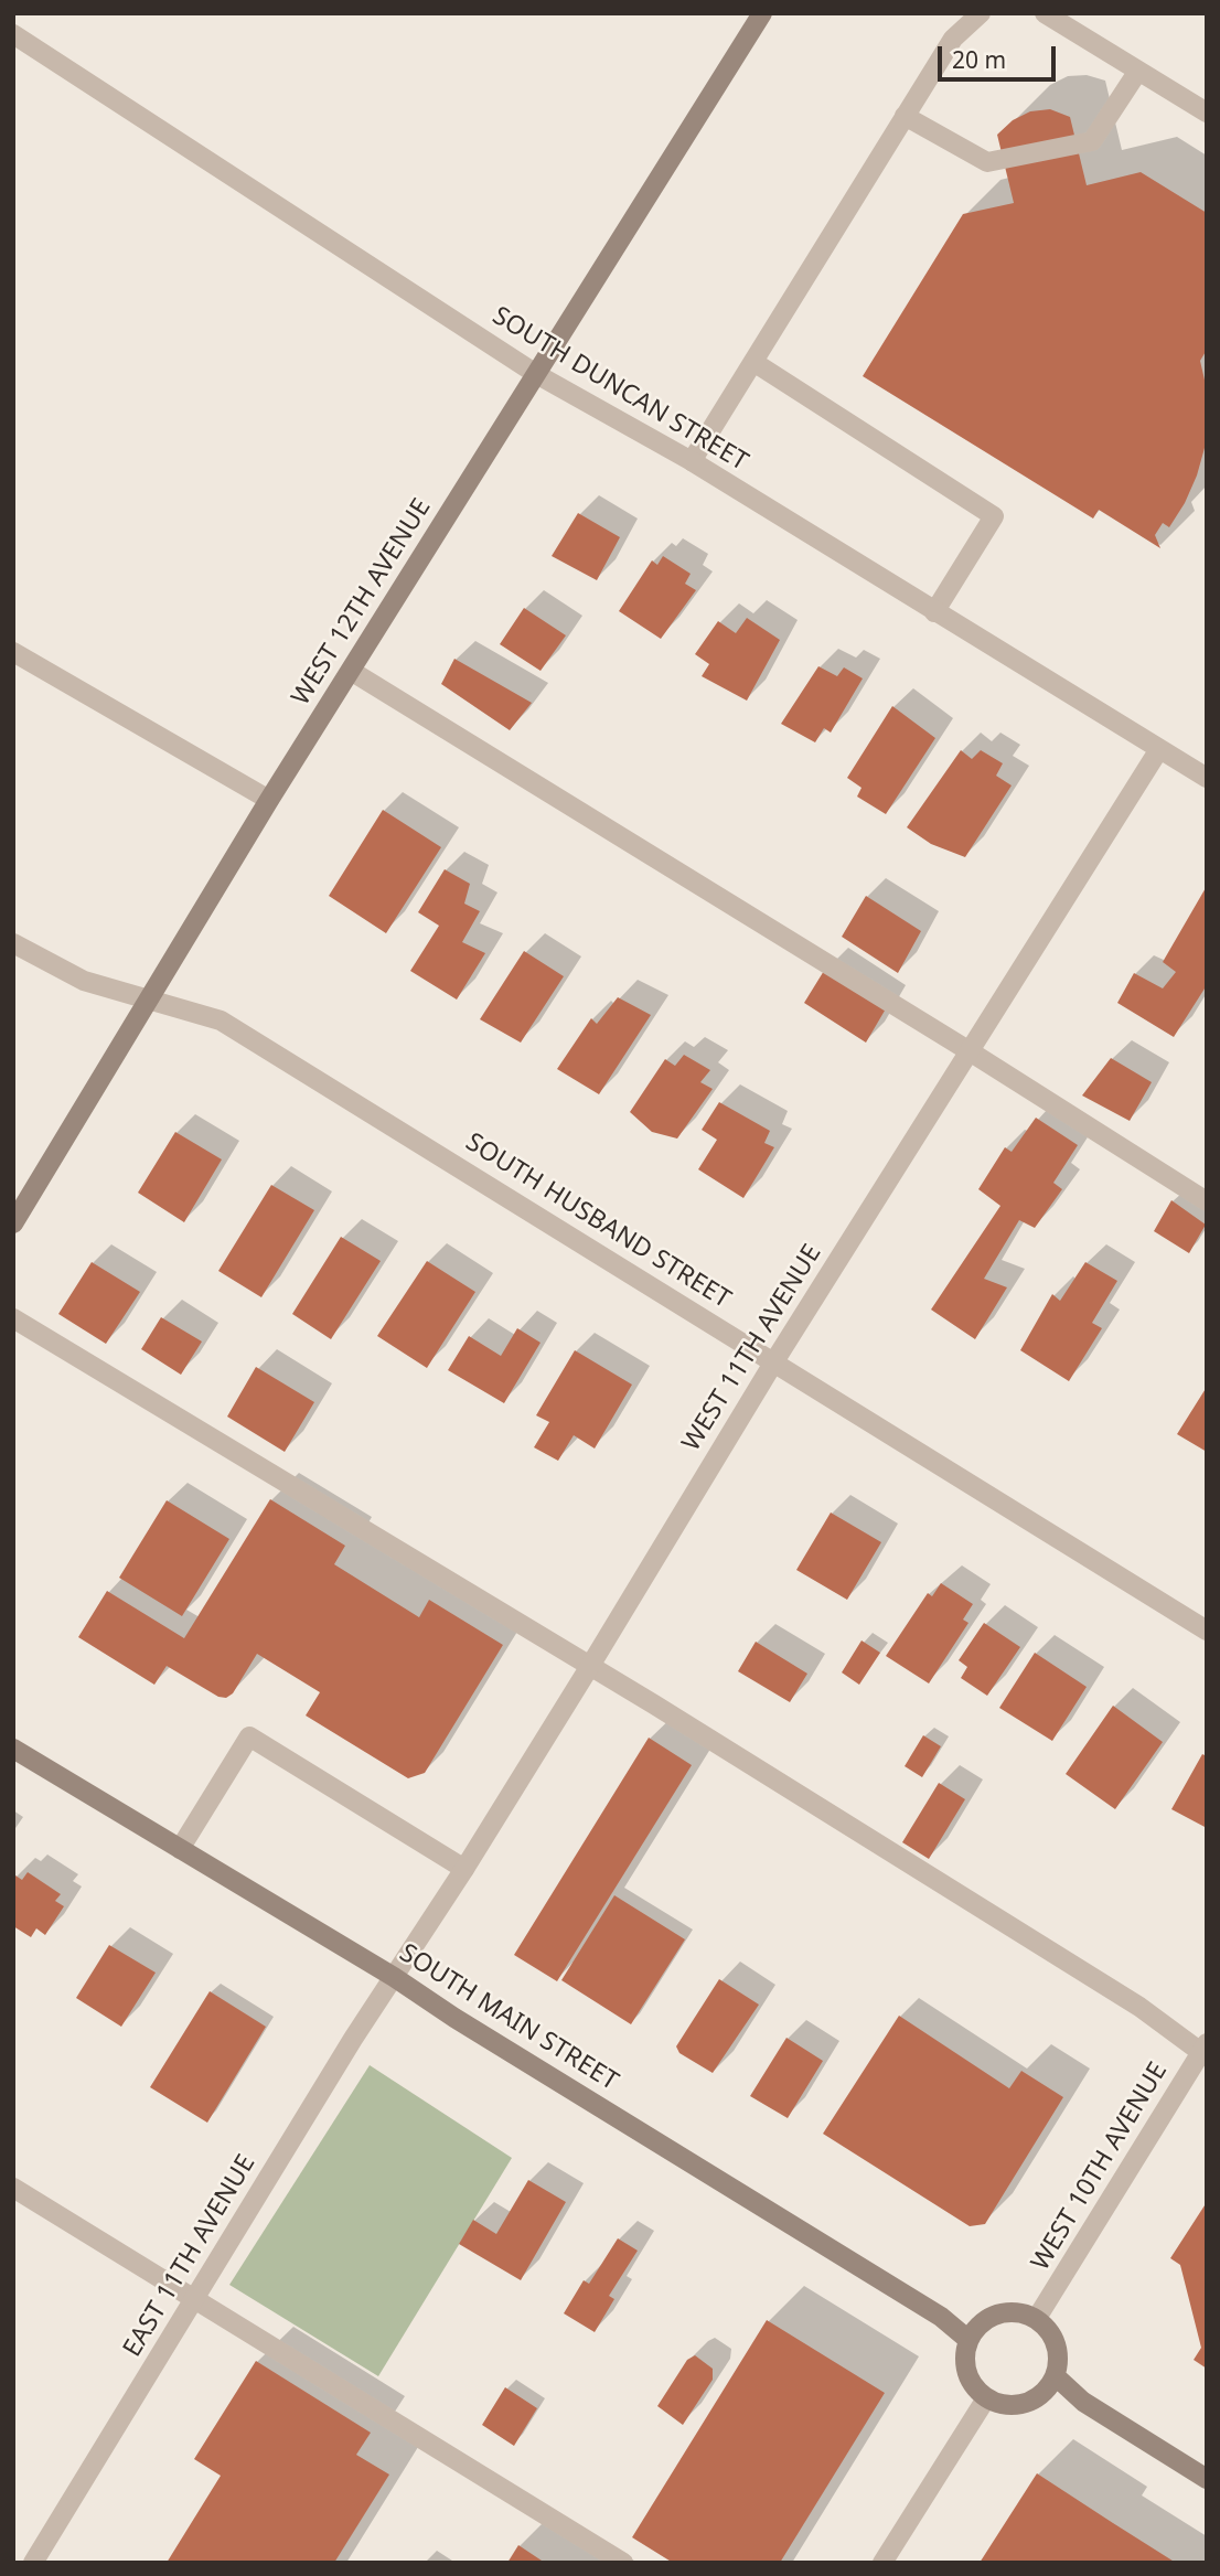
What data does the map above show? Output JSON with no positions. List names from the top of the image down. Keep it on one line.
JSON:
{"streets":{"main road":["WEST 12TH AVENUE","SOUTH MAIN STREET"],"street":["SOUTH DUNCAN STREET","SOUTH HUSBAND STREET","WEST 11TH AVENUE","WEST 10TH AVENUE","EAST 11TH AVENUE"]},"crossings":[["SOUTH DUNCAN STREET","WEST 12TH AVENUE"],["SOUTH DUNCAN STREET","WEST 11TH AVENUE"],["WEST 12TH AVENUE","SOUTH HUSBAND STREET"],["SOUTH HUSBAND STREET","WEST 11TH AVENUE"],["WEST 11TH AVENUE","SOUTH MAIN STREET"],["WEST 11TH AVENUE","EAST 11TH AVENUE"],["SOUTH MAIN STREET","WEST 10TH AVENUE"],["SOUTH MAIN STREET","EAST 11TH AVENUE"]],"scale_bar":"20 m"}
